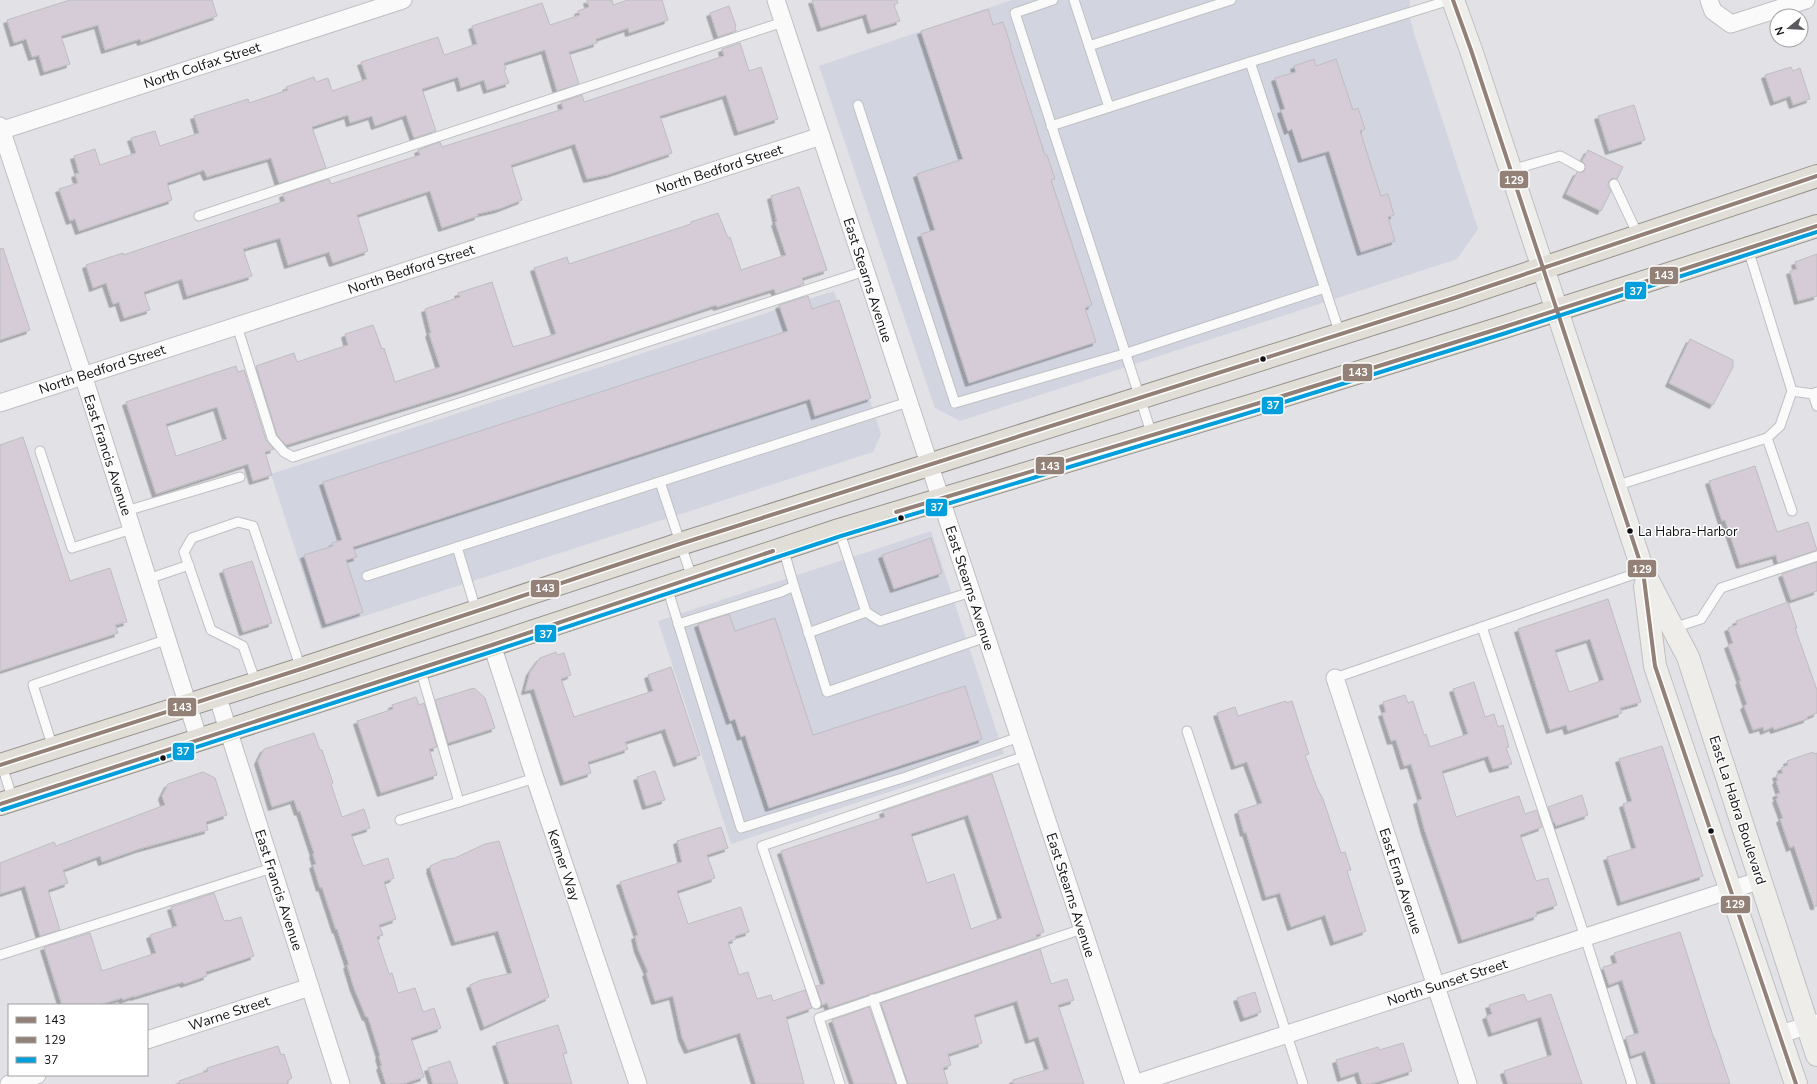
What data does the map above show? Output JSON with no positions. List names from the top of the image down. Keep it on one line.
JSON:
{"streets":{"main road":["East La Habra Boulevard"],"street":["North Colfax Street","North Bedford Street","East Stearns Avenue","East Francis Avenue","Kerner Way","East Erna Avenue","North Sunset Street","Warne Street"]},"crossings":[["North Colfax Street","East Francis Avenue"],["North Bedford Street","East Stearns Avenue"],["North Bedford Street","East Francis Avenue"],["East Stearns Avenue","North Sunset Street"],["East Francis Avenue","Warne Street"],["East La Habra Boulevard","North Sunset Street"],["East Erna Avenue","North Sunset Street"]],"places":["La Habra-Harbor"],"lines":["transit line 129","transit line 143","transit line 37"],"legend":["143","129","37"],"north":"left"}
